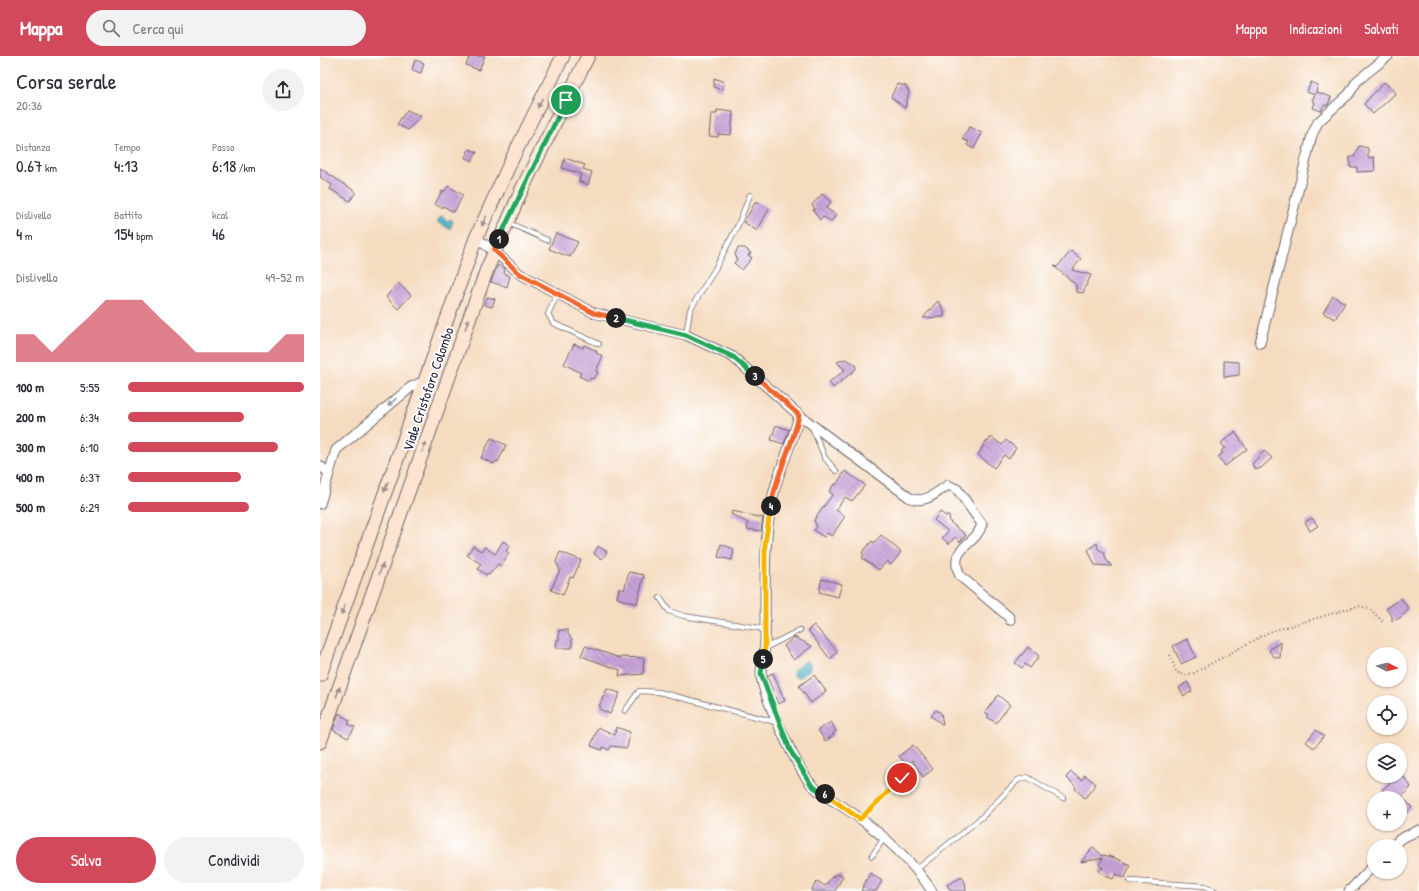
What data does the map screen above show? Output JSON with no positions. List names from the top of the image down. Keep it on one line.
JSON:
{"streets":{"main road":["Viale Cristoforo Colombo"]},"north":"right","page":{"header":"Mappa","search":"Cerca qui","nav":["Mappa","Indicazioni","Salvati"],"heading":["Corsa serale","20:36"],"stats":[["Distanza","0.67 km"],["Tempo","4:13"],["Passo","6:18 /km"],["Dislivello","4 m"],["Battito","154 bpm"],["kcal","46"]],"pins":["1","2","3","4","5","6"],"chart":["Dislivello","49–52 m"],"list":[{"name":"100 m","note":"5:55"},{"name":"200 m","note":"6:34"},{"name":"300 m","note":"6:10"},{"name":"400 m","note":"6:37"},{"name":"500 m","note":"6:29"}],"map_buttons":["+","−"],"buttons":["Salva","Condividi"]}}
